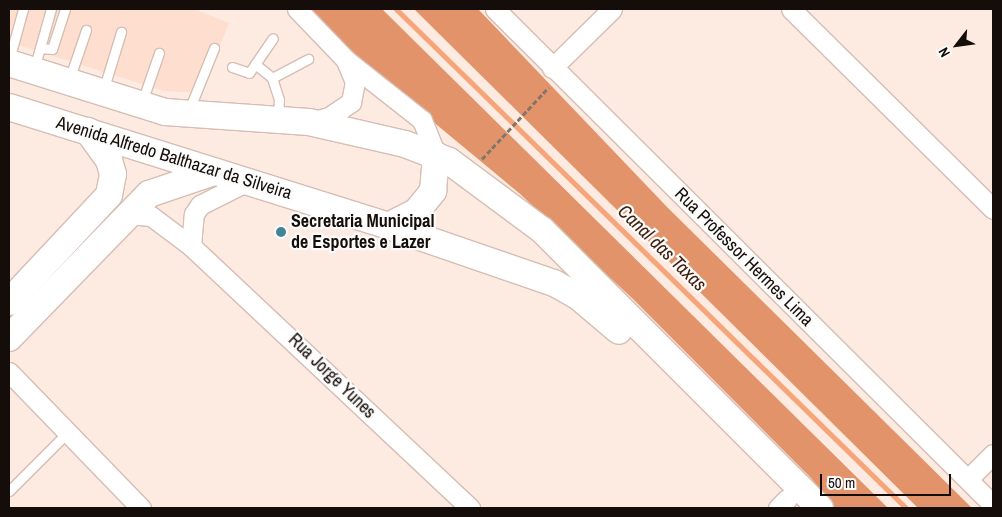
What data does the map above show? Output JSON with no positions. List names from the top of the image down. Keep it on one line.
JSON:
{"streets":{"street":["Avenida Alfredo Balthazar da Silveira","Rua Professor Hermes Lima","Rua Jorge Yunes"]},"water":["Canal das Taxas"],"places":["Secretaria Municipal de Esportes e Lazer"],"scale_bar":"50 m","north":"bottom left"}
